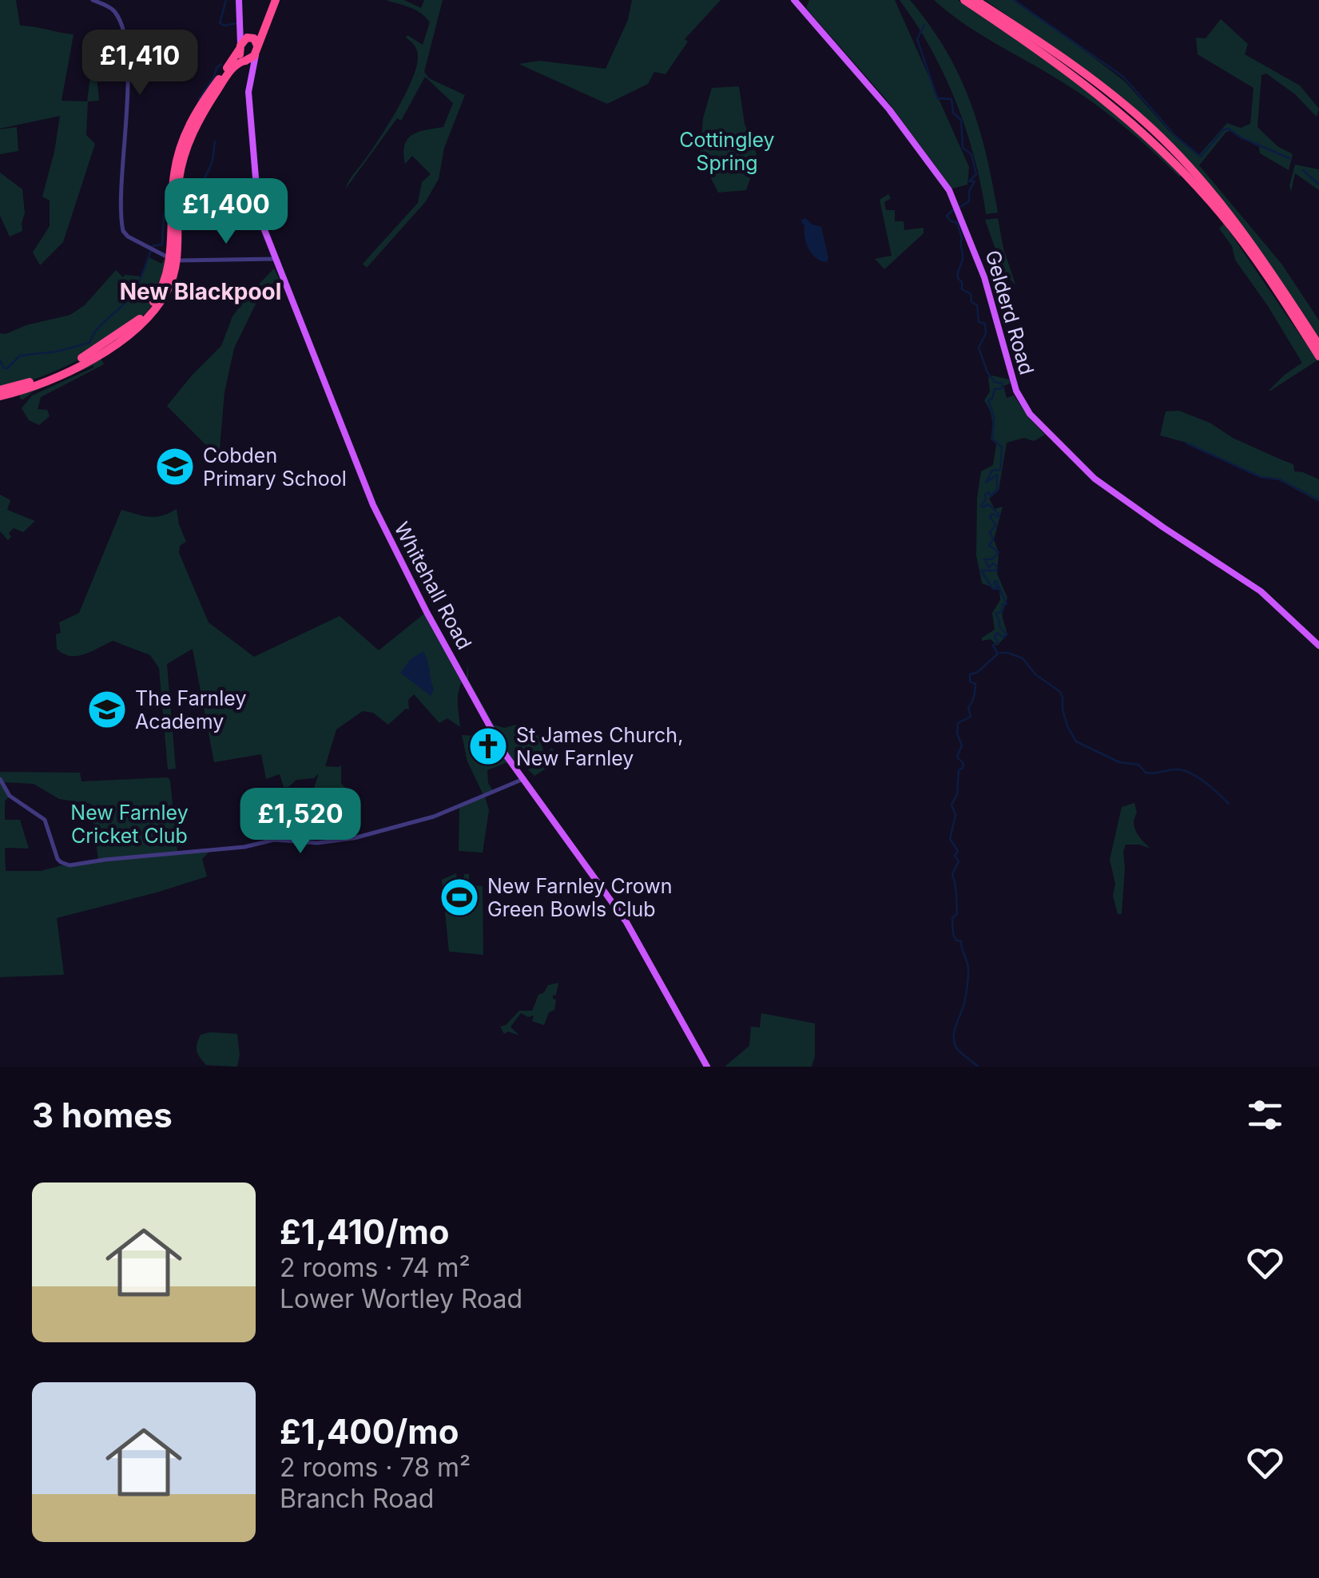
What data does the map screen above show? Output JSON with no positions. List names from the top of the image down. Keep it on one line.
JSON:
{"streets":{"main road":["Gelderd Road","Whitehall Road"]},"districts":["New Blackpool"],"parks":["Cottingley Spring","New Farnley Cricket Club"],"places":{"school or university":["Cobden Primary School","The Farnley Academy"],"church":["St James Church, New Farnley"],"sports":["New Farnley Crown Green Bowls Club"]},"page":{"price":["£1,410","£1,400","£1,520"],"heading":"3 homes","list":[{"name":"£1,410/mo","note":"2 rooms · 74 m² · Lower Wortley Road"},{"name":"£1,400/mo","note":"2 rooms · 78 m² · Branch Road"}]}}
